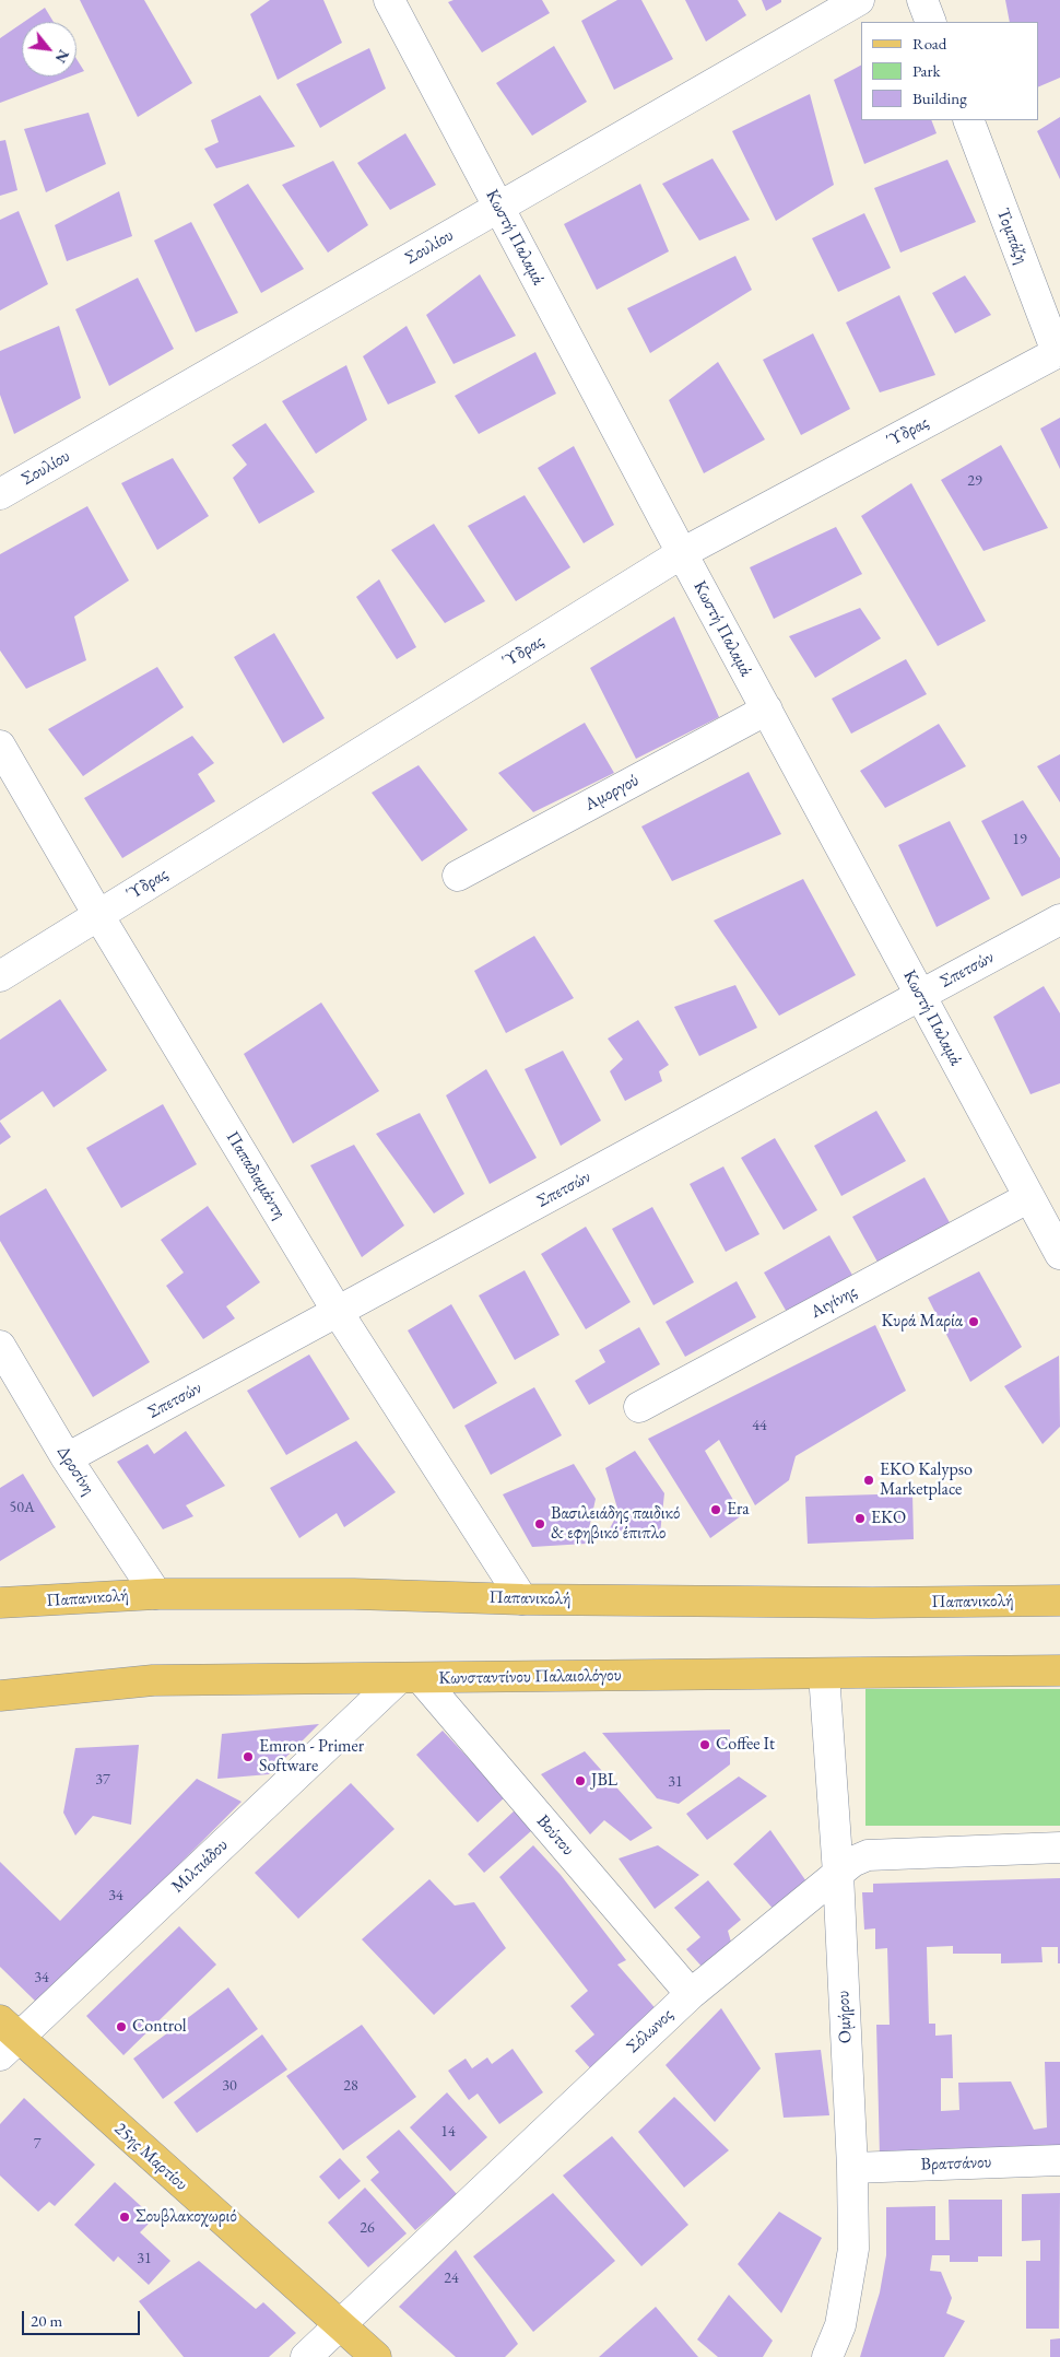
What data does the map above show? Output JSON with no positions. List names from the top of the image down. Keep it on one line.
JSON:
{"streets":{"main road":["Παπανικολή","Κωνσταντίνου Παλαιολόγου","25ης Μαρτίου"],"street":["Τομπάζη","Κωστή Παλαμά","Σουλίου","Ύδρας","Αμοργού","Σπετσών","Παπαδιαμάντη","Αιγίνης","Δροσίνη","Βούτου","Μιλτιάδου","Ομήρου","Σόλωνος","Βρατσάνου"]},"crossings":[["Τομπάζη","Ύδρας"],["Κωστή Παλαμά","Σουλίου"],["Κωστή Παλαμά","Ύδρας"],["Κωστή Παλαμά","Αμοργού"],["Κωστή Παλαμά","Σπετσών"],["Κωστή Παλαμά","Αιγίνης"],["Ύδρας","Παπαδιαμάντη"],["Σπετσών","Παπαδιαμάντη"],["Σπετσών","Δροσίνη"],["Παπαδιαμάντη","Παπανικολή"],["Δροσίνη","Παπανικολή"],["Κωνσταντίνου Παλαιολόγου","Βούτου"],["Κωνσταντίνου Παλαιολόγου","Μιλτιάδου"],["Κωνσταντίνου Παλαιολόγου","Ομήρου"],["Βούτου","Μιλτιάδου"],["Βούτου","Σόλωνος"],["Μιλτιάδου","25ης Μαρτίου"],["Ομήρου","Σόλωνος"],["Ομήρου","Βρατσάνου"],["Σόλωνος","25ης Μαρτίου"]],"places":["Κυρά Μαρία","EKO Kalypso Marketplace","Era","EKO","Βασιλειάδης παιδικό & εφηβικό έπιπλο","Coffee It","Emron - Primer Software","JBL","Control","Σουβλακοχωριό"],"house_numbers":["29","19","44","50Α","37","31","34","34","30","28","14","7","26","31","24"],"legend":["Road","Park","Building"],"scale_bar":"20 m","north":"bottom right"}
